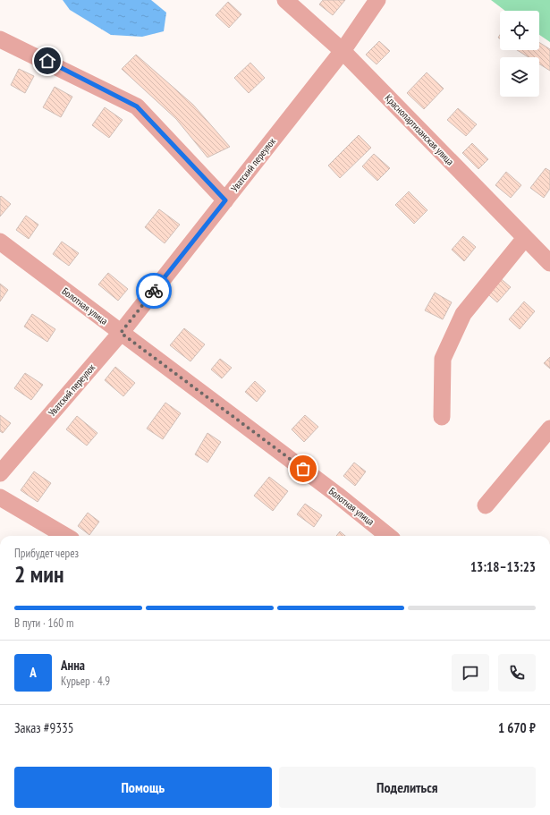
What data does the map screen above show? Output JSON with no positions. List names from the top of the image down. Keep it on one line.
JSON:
{"streets":{"street":["Краснопартизанская улица","Уватский переулок","Болотная улица"]},"crossings":[["Краснопартизанская улица","Уватский переулок"],["Уватский переулок","Болотная улица"]],"page":{"heading":["2 мин","Прибудет через","13:18–13:23"],"panel":["Анна","Курьер · 4.9","Заказ #9335","1 670 ₽"],"bar":"В пути · 160 m","round":"А","buttons":["Помощь","Поделиться"]}}
